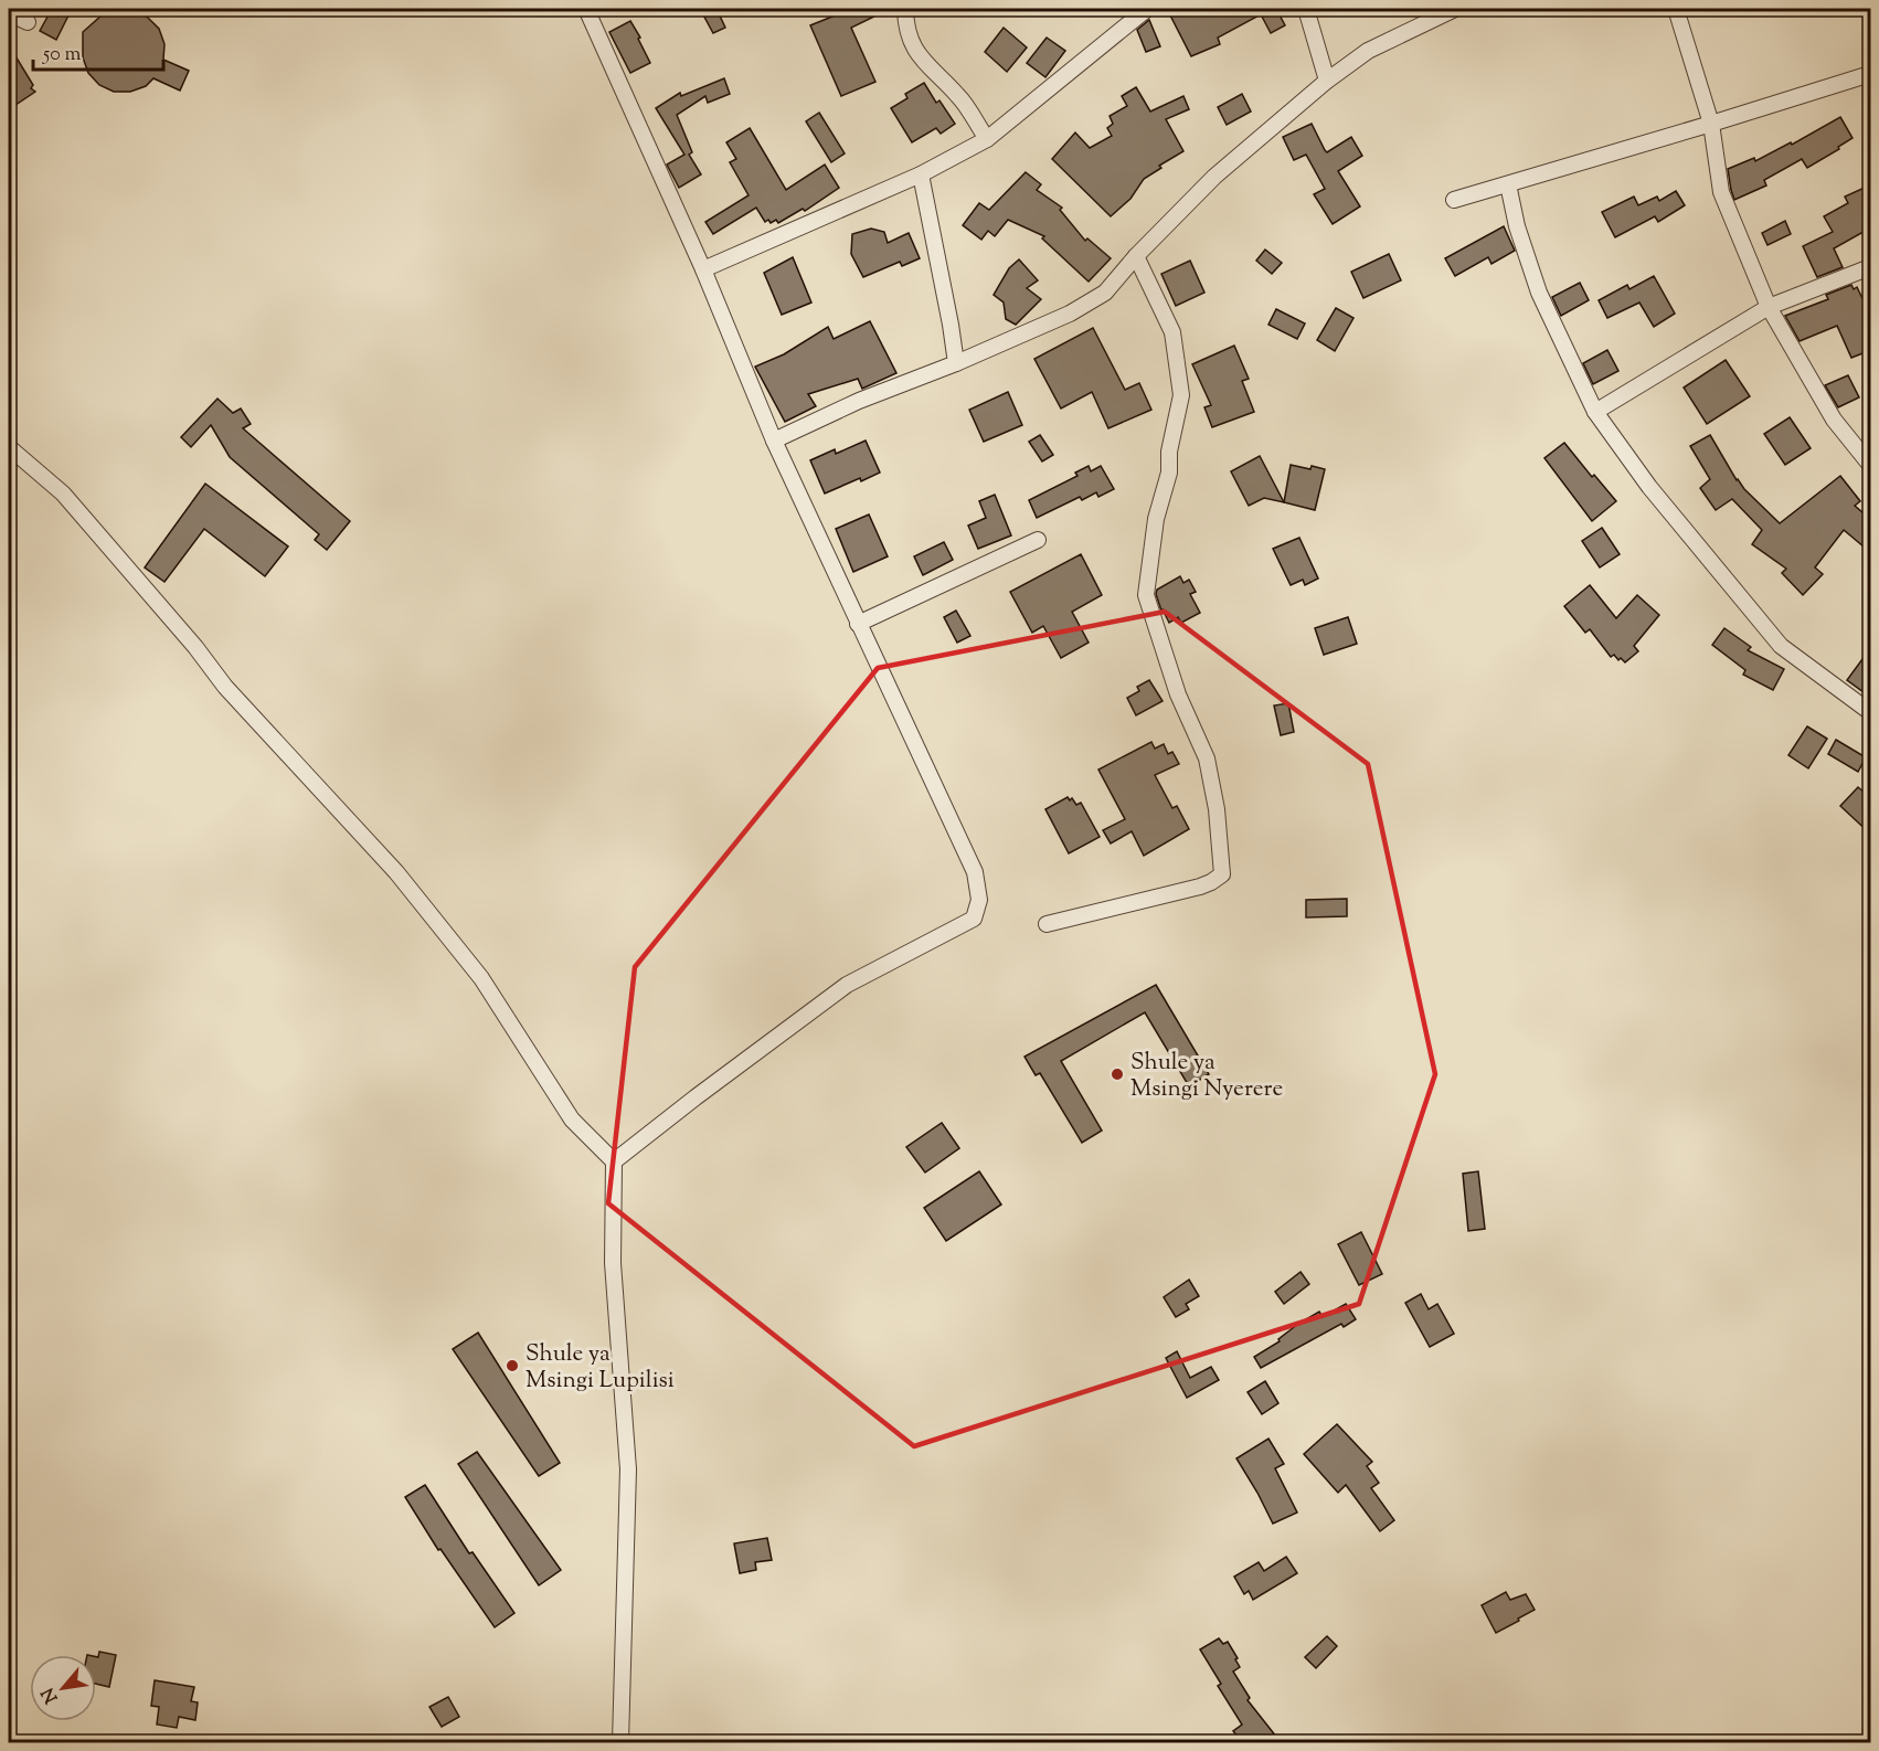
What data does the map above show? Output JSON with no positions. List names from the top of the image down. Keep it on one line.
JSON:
{"places":["Shule ya Msingi Nyerere","Shule ya Msingi Lupilisi"],"scale_bar":"50 m","north":"bottom left"}
